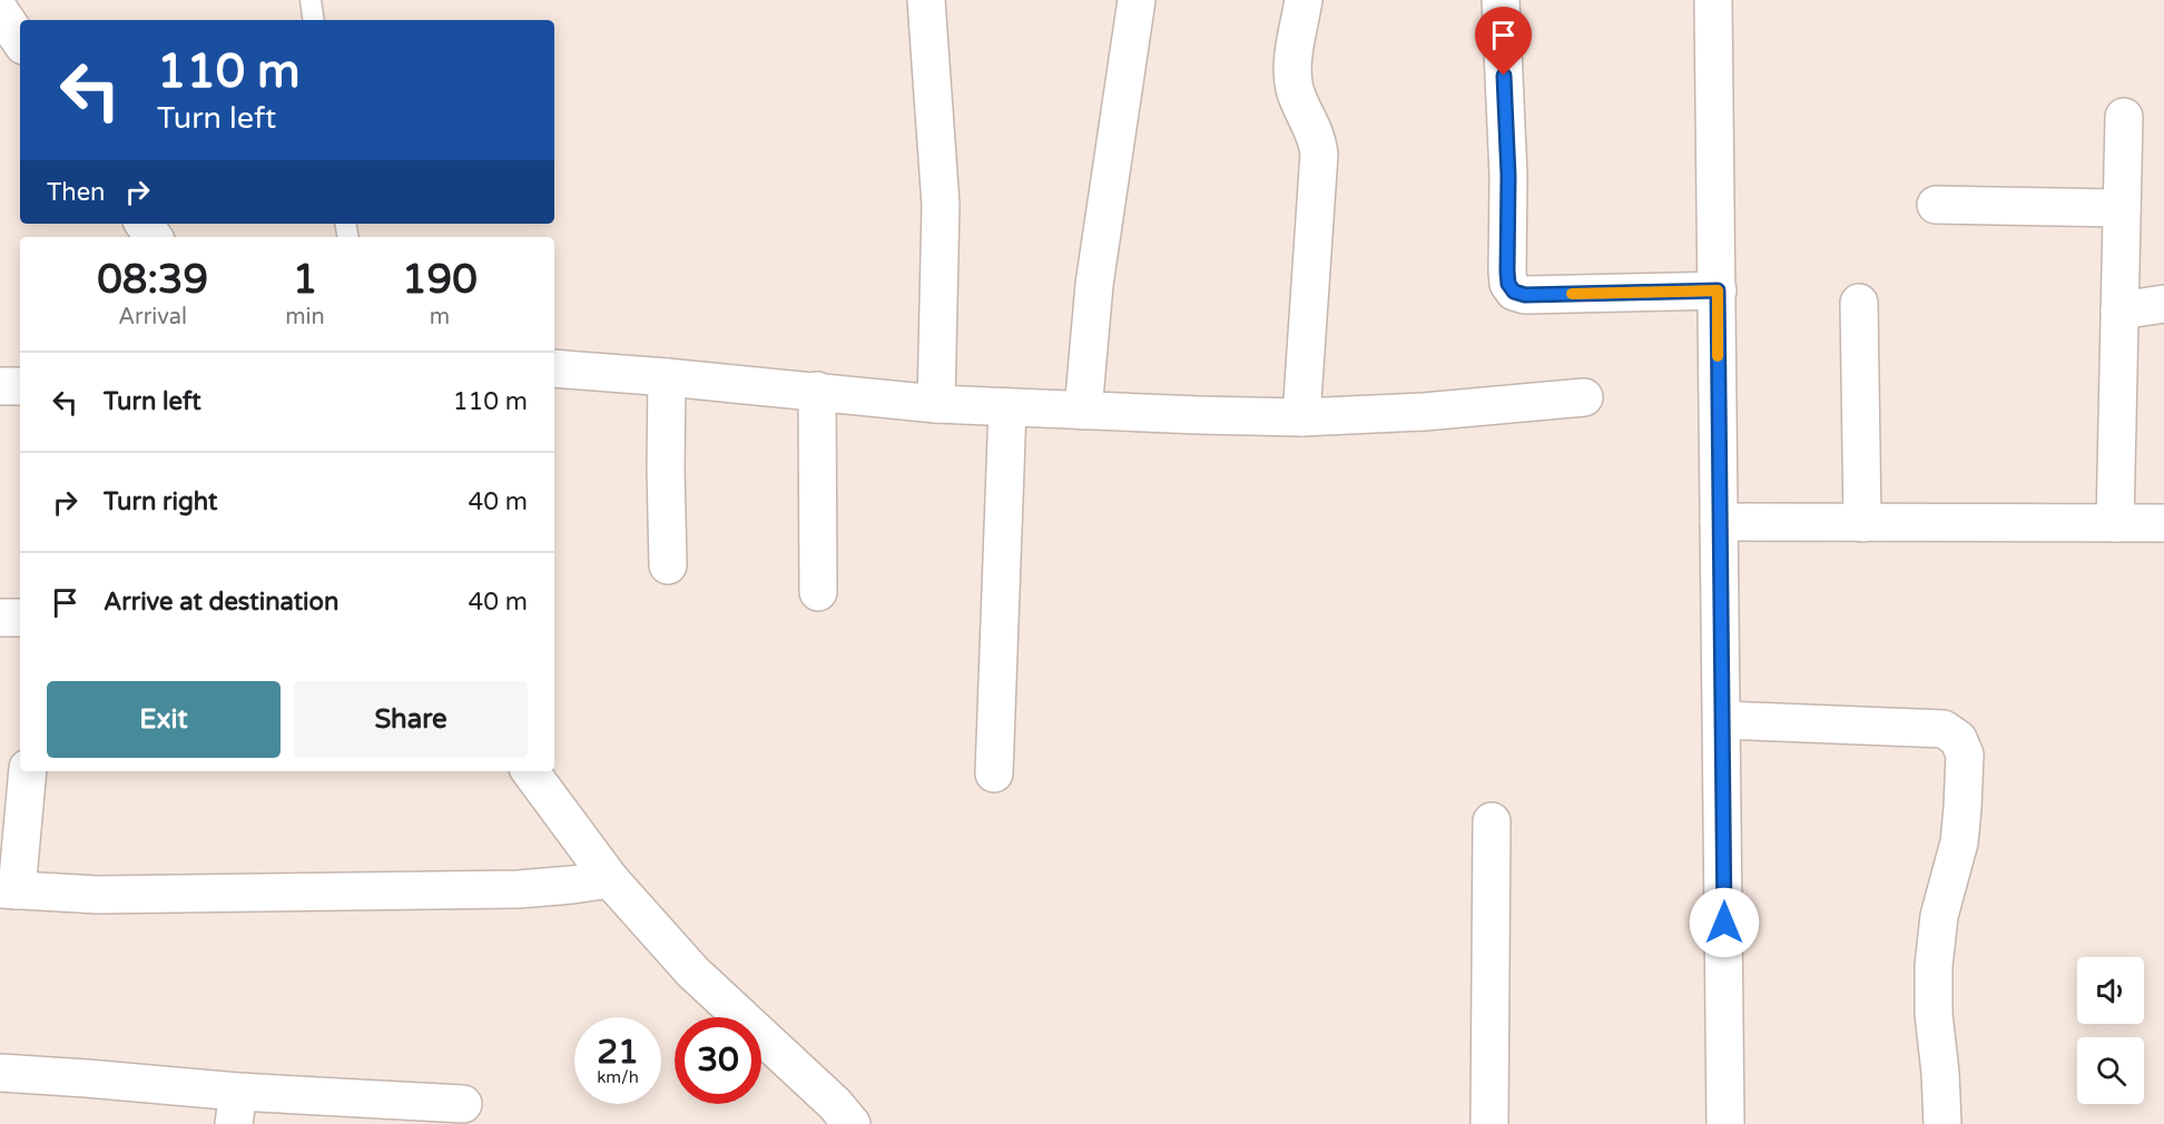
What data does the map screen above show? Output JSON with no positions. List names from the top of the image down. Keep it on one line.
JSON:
{"page":{"turn":["110 m","Turn left"],"then":"Then","eta":["08:39","Arrival","1","min","190","m"],"list":[{"name":"Turn left","value":"110 m"},{"name":"Turn right","value":"40 m"},{"name":"Arrive at destination","value":"40 m"}],"buttons":["Exit","Share"],"speed":"21 km/h","limit":"30"}}
